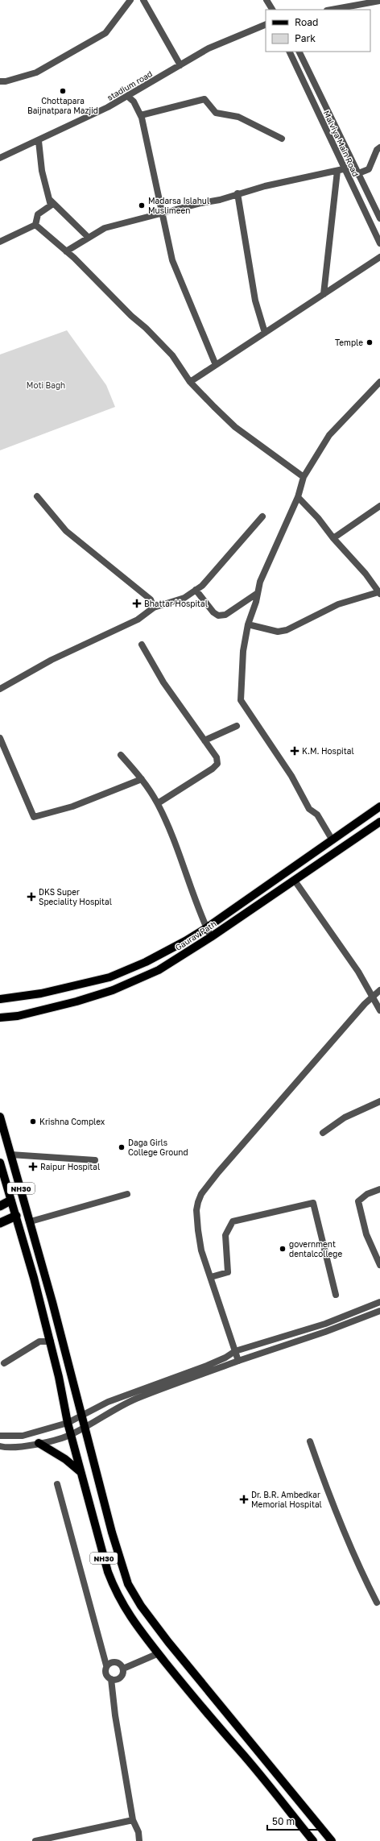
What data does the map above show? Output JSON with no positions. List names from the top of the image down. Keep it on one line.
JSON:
{"streets":{"main road":["Gaurav Path","NH30"],"street":["stadium road","Malviya Main Road"]},"parks":["Moti Bagh"],"places":{"other":["Chottapara Baijnatpara Mazjid","Madarsa Islahul Muslimeen","Temple","Krishna Complex","Daga Girls College Ground","government dentalcollege"],"health":["Bhattar Hospital","K.M. Hospital","DKS Super Speciality Hospital","Raipur Hospital","Dr. B.R. Ambedkar Memorial Hospital"]},"legend":["Road","Park"],"scale_bar":"50 m"}
